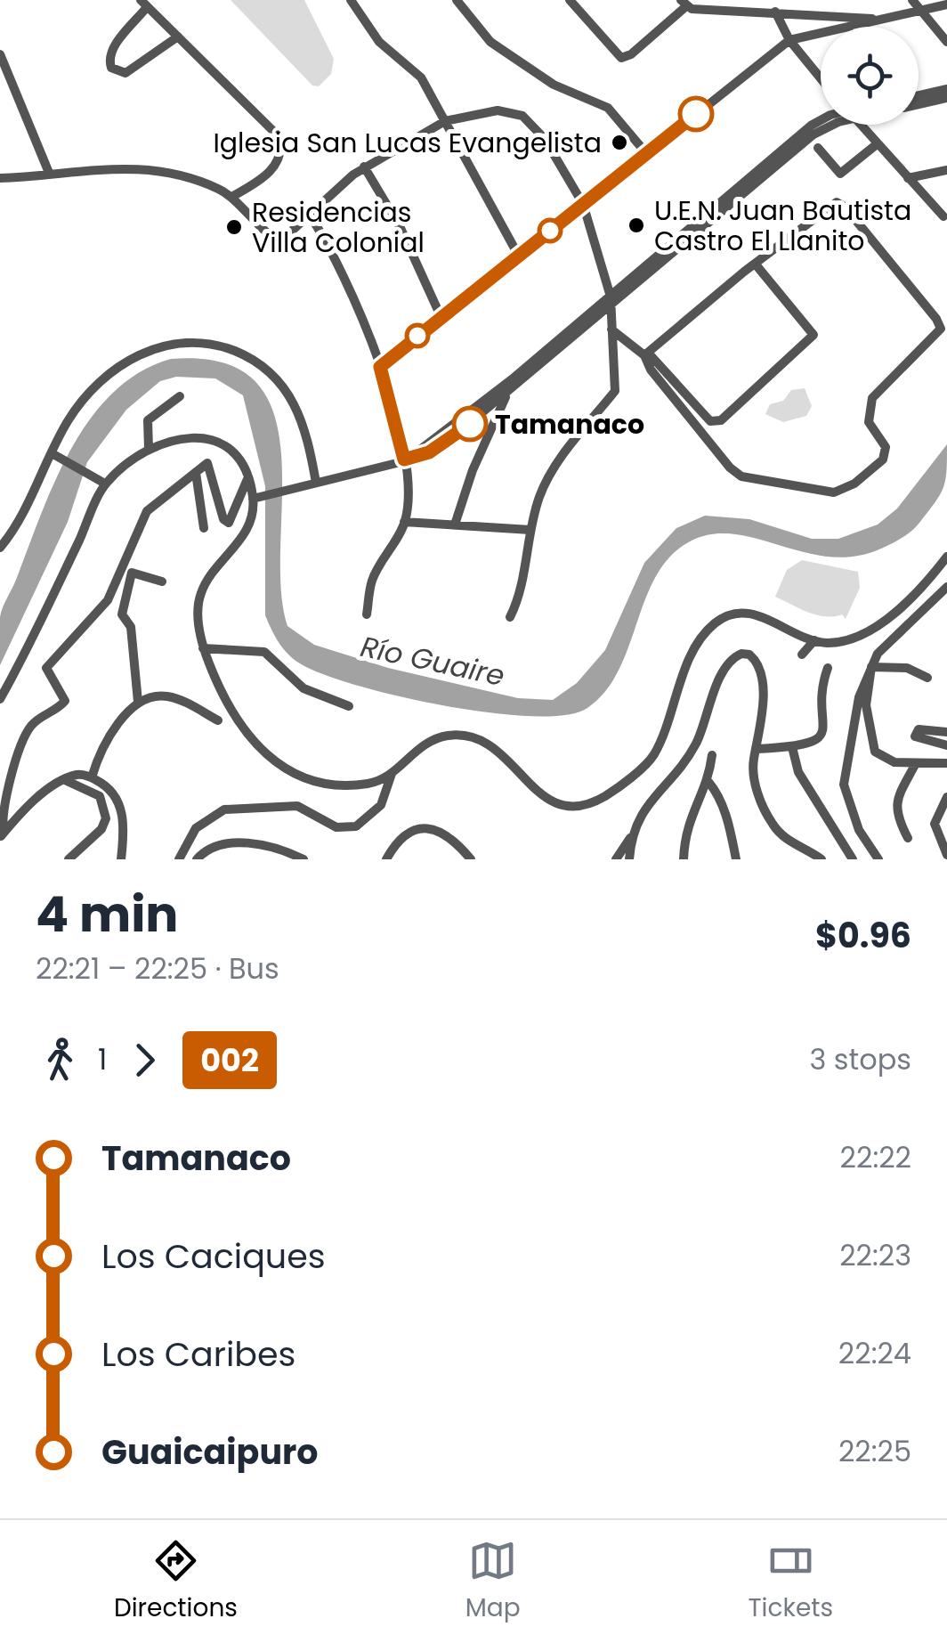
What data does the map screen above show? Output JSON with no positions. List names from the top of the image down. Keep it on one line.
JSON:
{"water":["Río Guaire"],"places":["Iglesia San Lucas Evangelista","U.E.N. Juan Bautista Castro El Llanito","Residencias Villa Colonial","Tamanaco"],"lines":["bus line 002"],"page":{"heading":["4 min","22:21 – 22:25 · Bus","$0.96"],"legs":["1","002","3 stops"],"list":[{"name":"Tamanaco","value":"22:22"},{"name":"Los Caciques","value":"22:23"},{"name":"Los Caribes","value":"22:24"},{"name":"Guaicaipuro","value":"22:25"}],"tabs":["Directions","Map","Tickets"]}}
